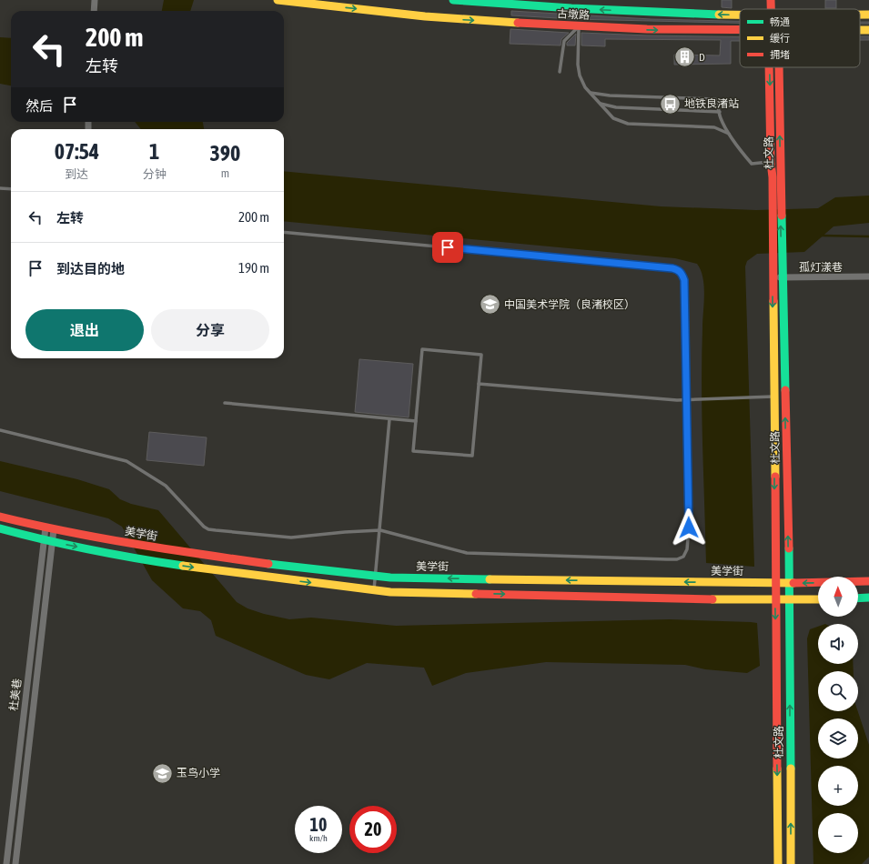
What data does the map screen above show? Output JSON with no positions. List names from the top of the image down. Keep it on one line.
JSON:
{"streets":{"street":["古墩路","杜文路","孤灯漾巷","美学街","杜美巷"]},"crossings":[["杜文路","孤灯漾巷"],["杜文路","美学街"],["美学街","杜美巷"]],"places":{"building":["D"],"bus stop":["地铁良渚站"],"school or university":["中国美术学院（良渚校区）","玉鸟小学"]},"legend":["畅通","缓行","拥堵"],"north":"top","page":{"turn":["200 m","左转"],"then":"然后","eta":["07:54","到达","1","分钟","390","m"],"list":[{"name":"左转","value":"200 m"},{"name":"到达目的地","value":"190 m"}],"buttons":["退出","分享"],"map_buttons":["+","−"],"speed":"10 km/h","limit":"20"}}
